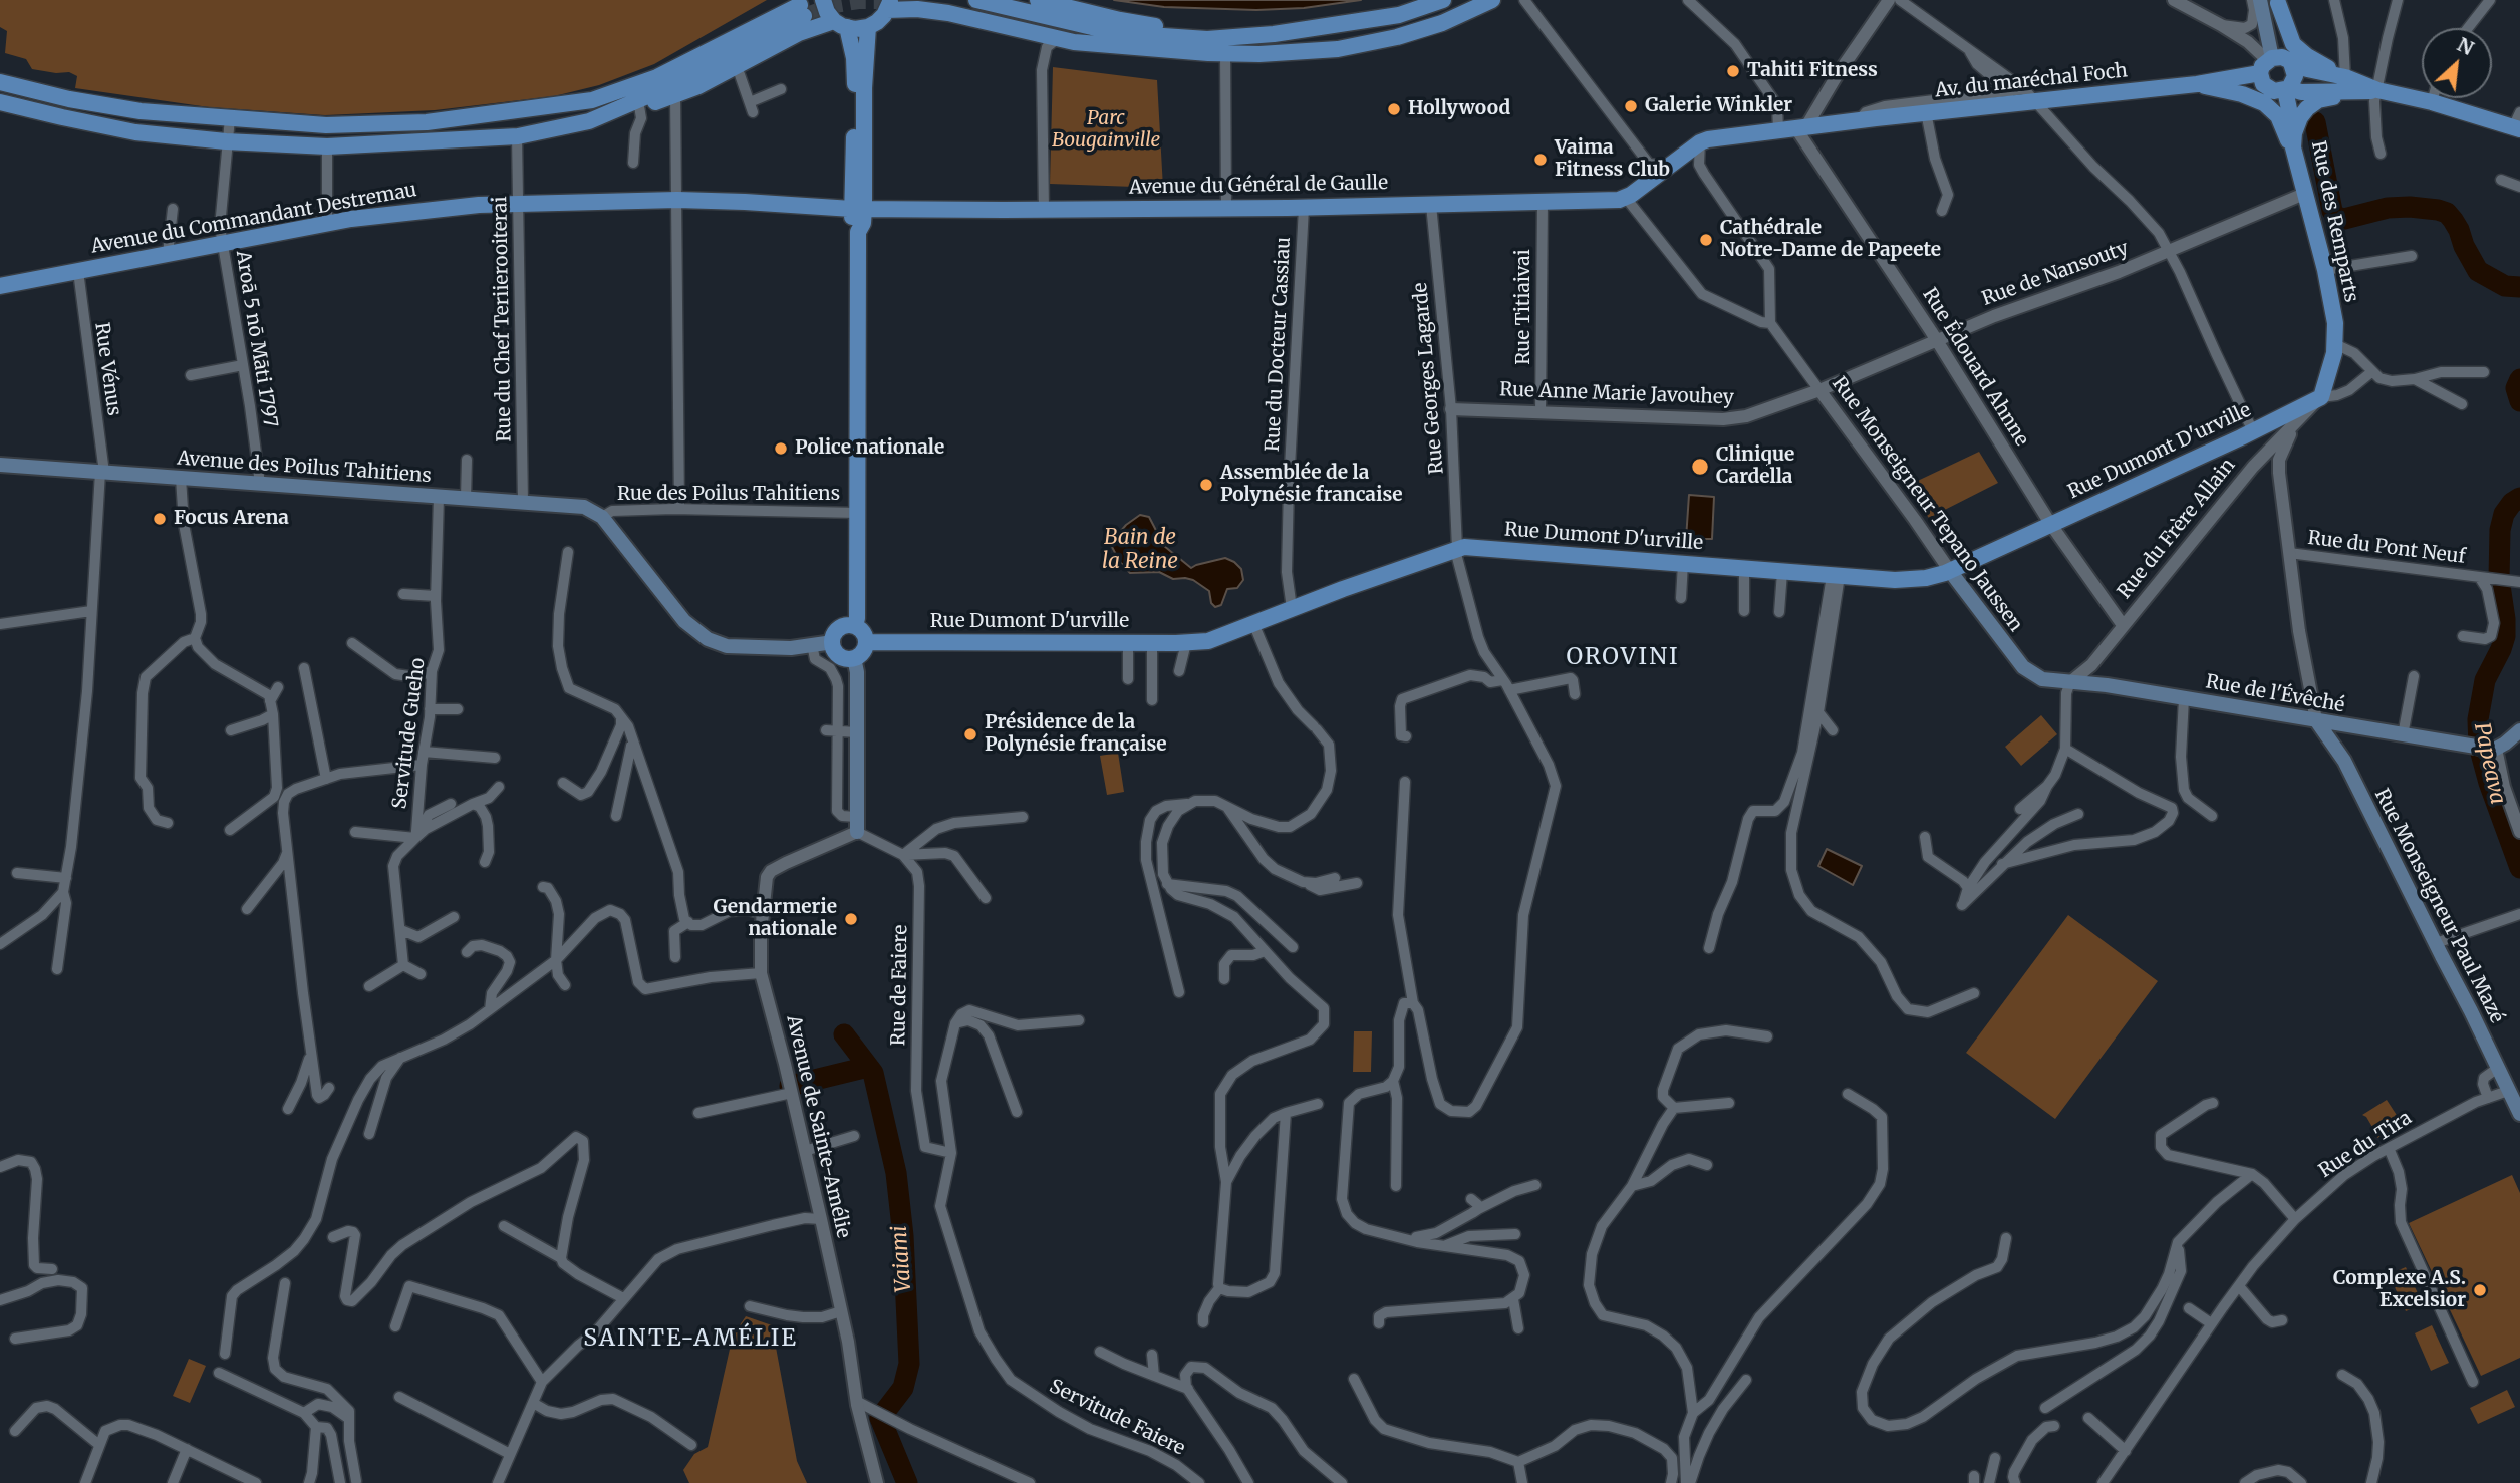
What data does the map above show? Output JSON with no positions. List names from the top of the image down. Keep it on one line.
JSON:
{"streets":{"main road":["Av. du maréchal Foch","Avenue du Général de Gaulle","Avenue du Commandant Destremau","Rue des Remparts","Rue Dumont D'urville","Avenue des Poilus Tahitiens","Rue Monseigneur Tepano Jaussen","Rue de l'Évêché","Rue Monseigneur Paul Mazé"],"street":["Rue de Nansouty","Rue Titiaivai","Rue du Chef Teriierooiterai","Aroā 5 nō Māti 1797","Rue du Docteur Cassiau","Rue Édouard Ahnne","Rue Vénus","Rue Georges Lagarde","Rue Anne Marie Javouhey","Rue des Poilus Tahitiens","Rue du Frère Allain","Rue du Pont Neuf","Servitude Gueho","Rue de Faiere","Avenue de Sainte-Amélie","Rue du Tira","Servitude Faiere"]},"crossings":[["Av. du maréchal Foch","Rue des Remparts"],["Av. du maréchal Foch","Rue Édouard Ahnne"],["Avenue du Général de Gaulle","Avenue du Commandant Destremau"],["Avenue du Général de Gaulle","Rue Titiaivai"],["Avenue du Général de Gaulle","Rue du Docteur Cassiau"],["Avenue du Général de Gaulle","Rue Georges Lagarde"],["Avenue du Commandant Destremau","Rue du Chef Teriierooiterai"],["Avenue du Commandant Destremau","Aroā 5 nō Māti 1797"],["Avenue du Commandant Destremau","Rue Vénus"],["Rue des Remparts","Rue de Nansouty"],["Rue des Remparts","Rue Dumont D'urville"],["Rue des Remparts","Rue du Frère Allain"],["Rue de Nansouty","Rue Édouard Ahnne"],["Rue de Nansouty","Rue Anne Marie Javouhey"],["Rue de Nansouty","Rue Monseigneur Tepano Jaussen"],["Rue Titiaivai","Rue Anne Marie Javouhey"],["Rue du Chef Teriierooiterai","Avenue des Poilus Tahitiens"],["Aroā 5 nō Māti 1797","Avenue des Poilus Tahitiens"],["Rue du Docteur Cassiau","Rue Dumont D'urville"],["Rue Édouard Ahnne","Rue Dumont D'urville"],["Rue Édouard Ahnne","Rue du Frère Allain"],["Rue Vénus","Avenue des Poilus Tahitiens"],["Rue Georges Lagarde","Rue Anne Marie Javouhey"],["Rue Georges Lagarde","Rue Dumont D'urville"],["Rue Anne Marie Javouhey","Rue Monseigneur Tepano Jaussen"],["Rue Dumont D'urville","Rue Monseigneur Tepano Jaussen"],["Rue Dumont D'urville","Rue du Frère Allain"],["Avenue des Poilus Tahitiens","Rue des Poilus Tahitiens"],["Avenue des Poilus Tahitiens","Servitude Gueho"],["Rue Monseigneur Tepano Jaussen","Rue du Frère Allain"],["Rue Monseigneur Tepano Jaussen","Rue de l'Évêché"],["Rue du Frère Allain","Rue de l'Évêché"],["Rue de l'Évêché","Rue Monseigneur Paul Mazé"],["Rue Monseigneur Paul Mazé","Rue du Tira"],["Rue de Faiere","Servitude Faiere"]],"districts":["OROVINI","SAINTE-AMÉLIE"],"water":["Bain de la Reine","Papeava","Vaiami"],"parks":["Parc Bougainville"],"places":["Tahiti Fitness","Galerie Winkler","Hollywood","Vaima Fitness Club","Cathédrale Notre-Dame de Papeete","Police nationale","Clinique Cardella","Assemblée de la Polynésie francaise","Focus Arena","Présidence de la Polynésie française","Gendarmerie nationale","Complexe A.S. Excelsior"],"north":"top right"}
